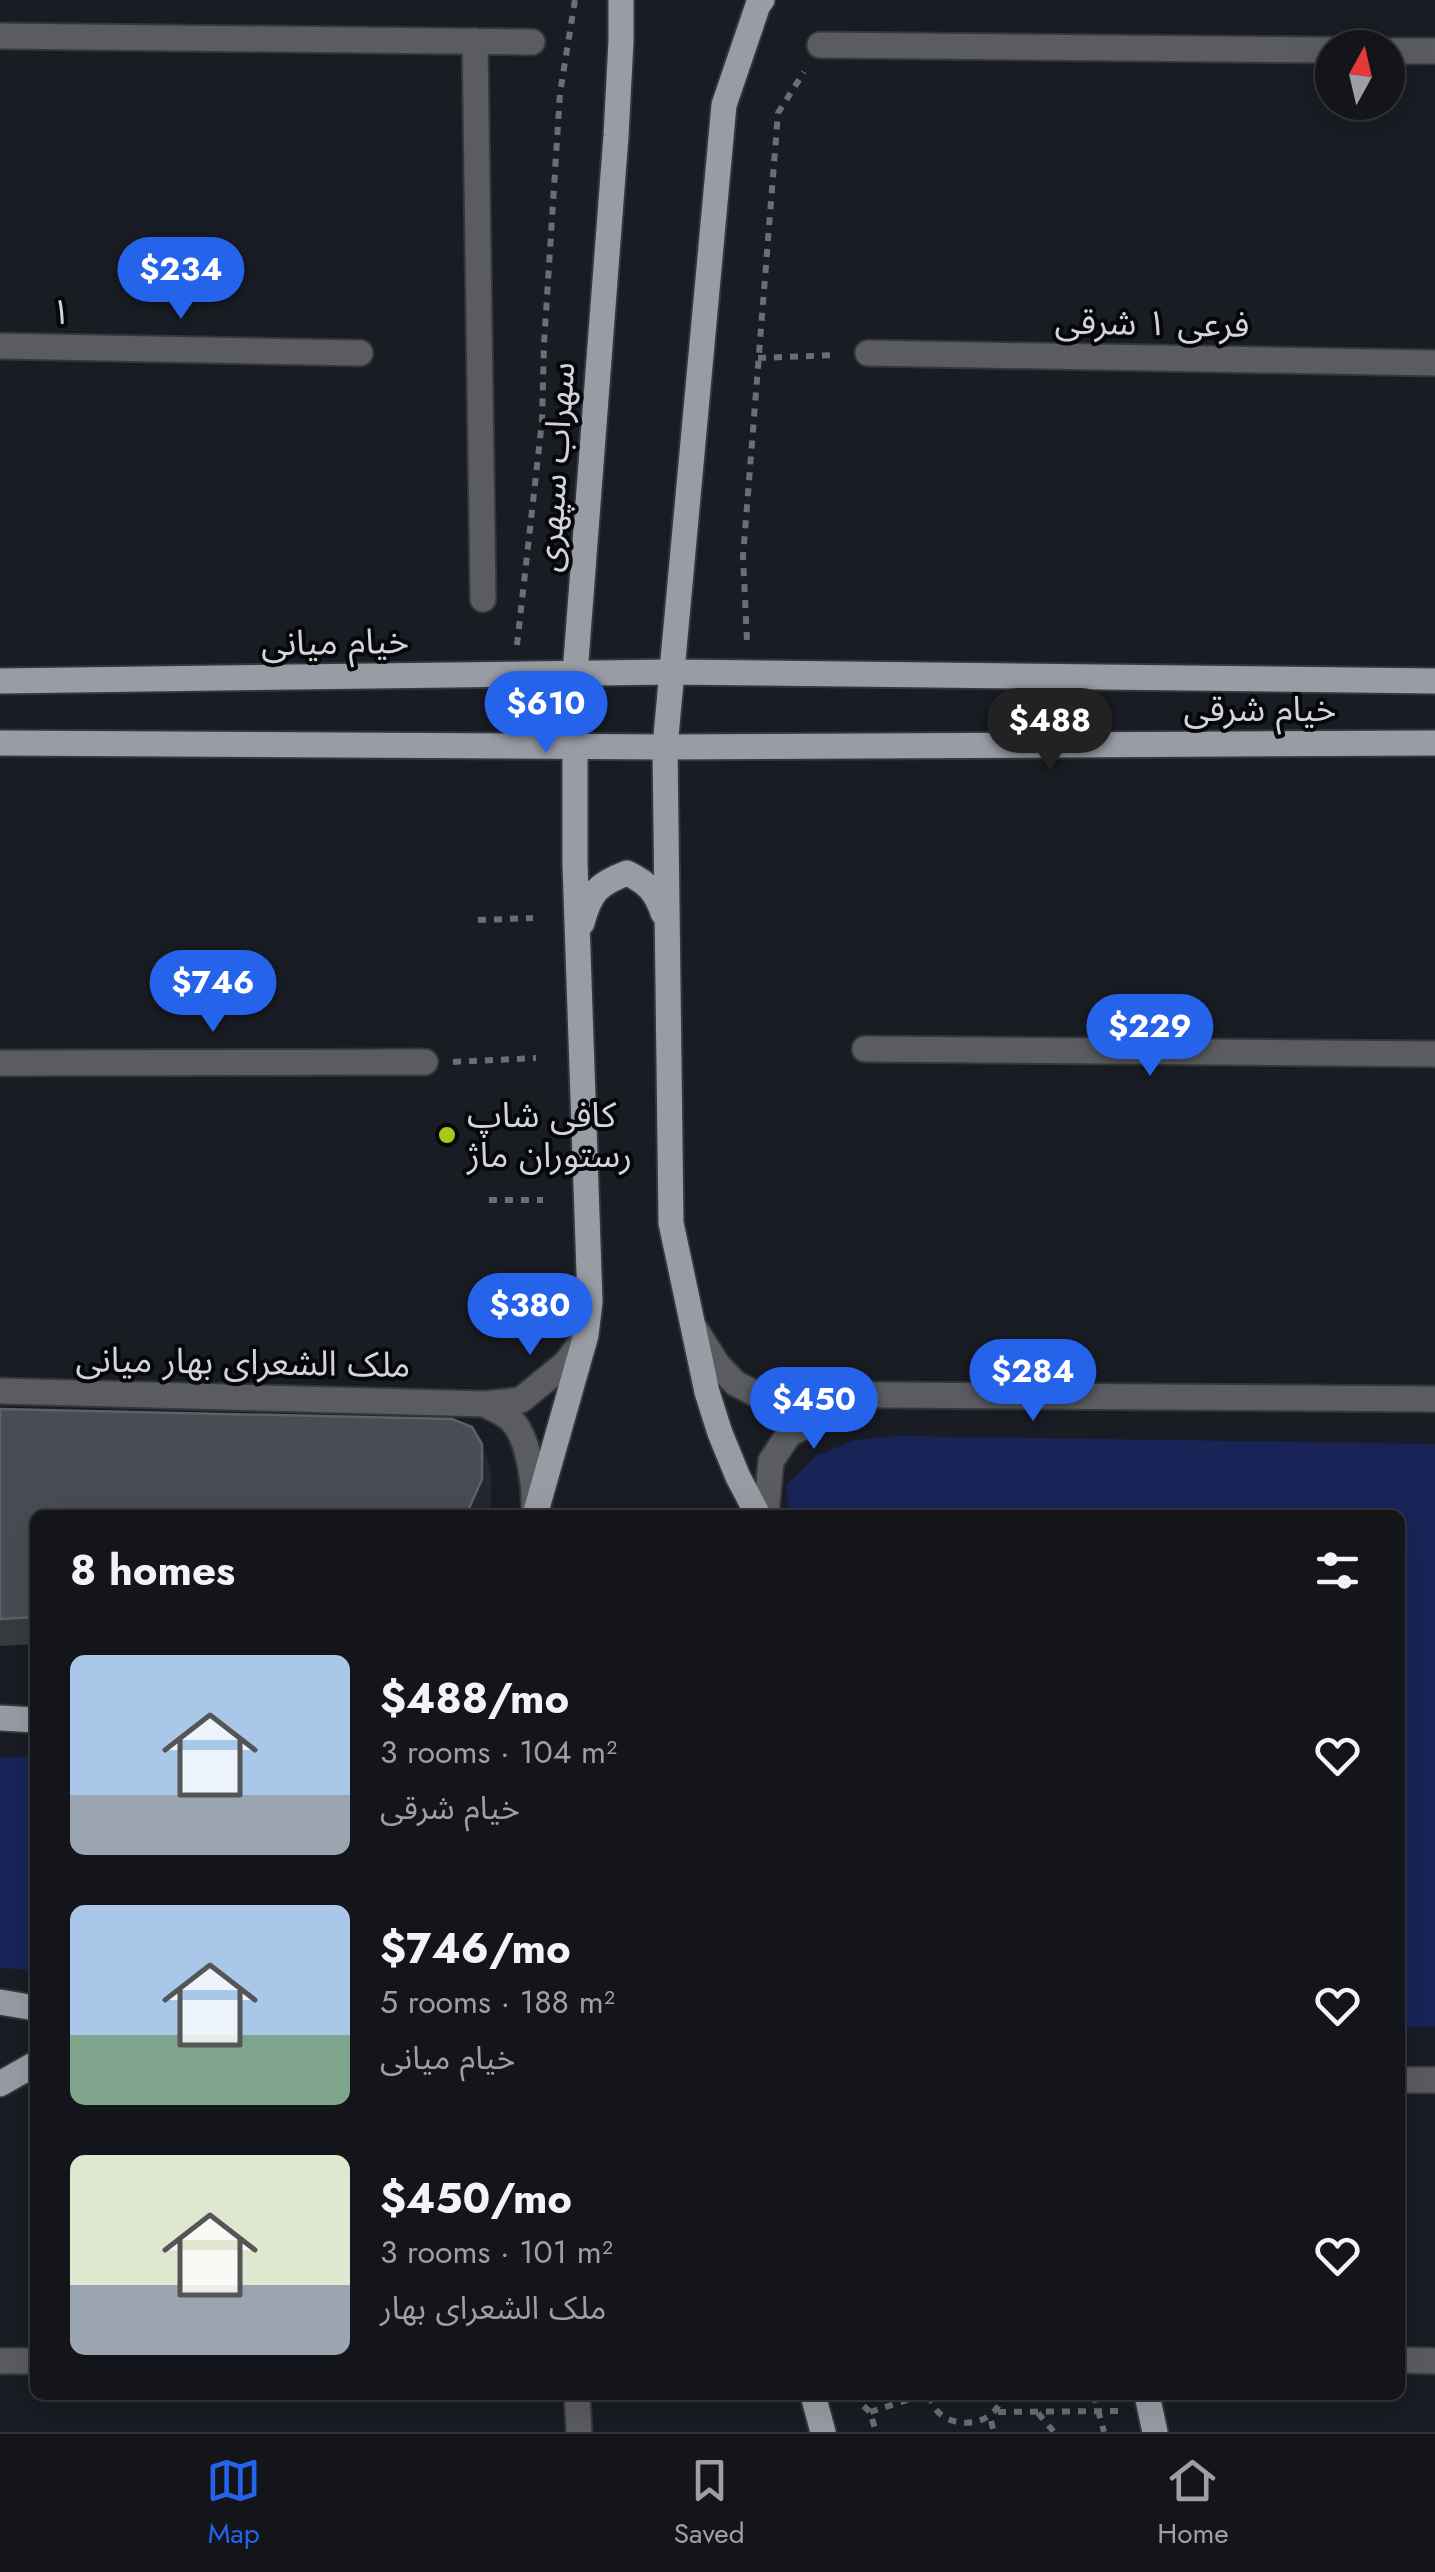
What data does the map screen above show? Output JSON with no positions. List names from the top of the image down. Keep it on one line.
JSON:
{"streets":{"main road":["سهراب سپهری","خیام میانی","خیام شرقی"],"street":["۱","فرعی ۱ شرقی","ملک الشعرای بهار میانی"]},"crossings":[["سهراب سپهری","خیام میانی"],["سهراب سپهری","خیام شرقی"],["سهراب سپهری","ملک الشعرای بهار میانی"],["خیام میانی","خیام شرقی"]],"places":["کافی شاپ رستوران ماژ"],"north":"top","page":{"price":["$234","$610","$488","$746","$229","$380","$284","$450"],"heading":"8 homes","list":[{"name":"$488/mo","note":"3 rooms · 104 m² · خیام شرقی"},{"name":"$746/mo","note":"5 rooms · 188 m² · خیام میانی"},{"name":"$450/mo","note":"3 rooms · 101 m² · ملک الشعرای بهار"}],"tabs":["Map","Saved","Home"]}}
